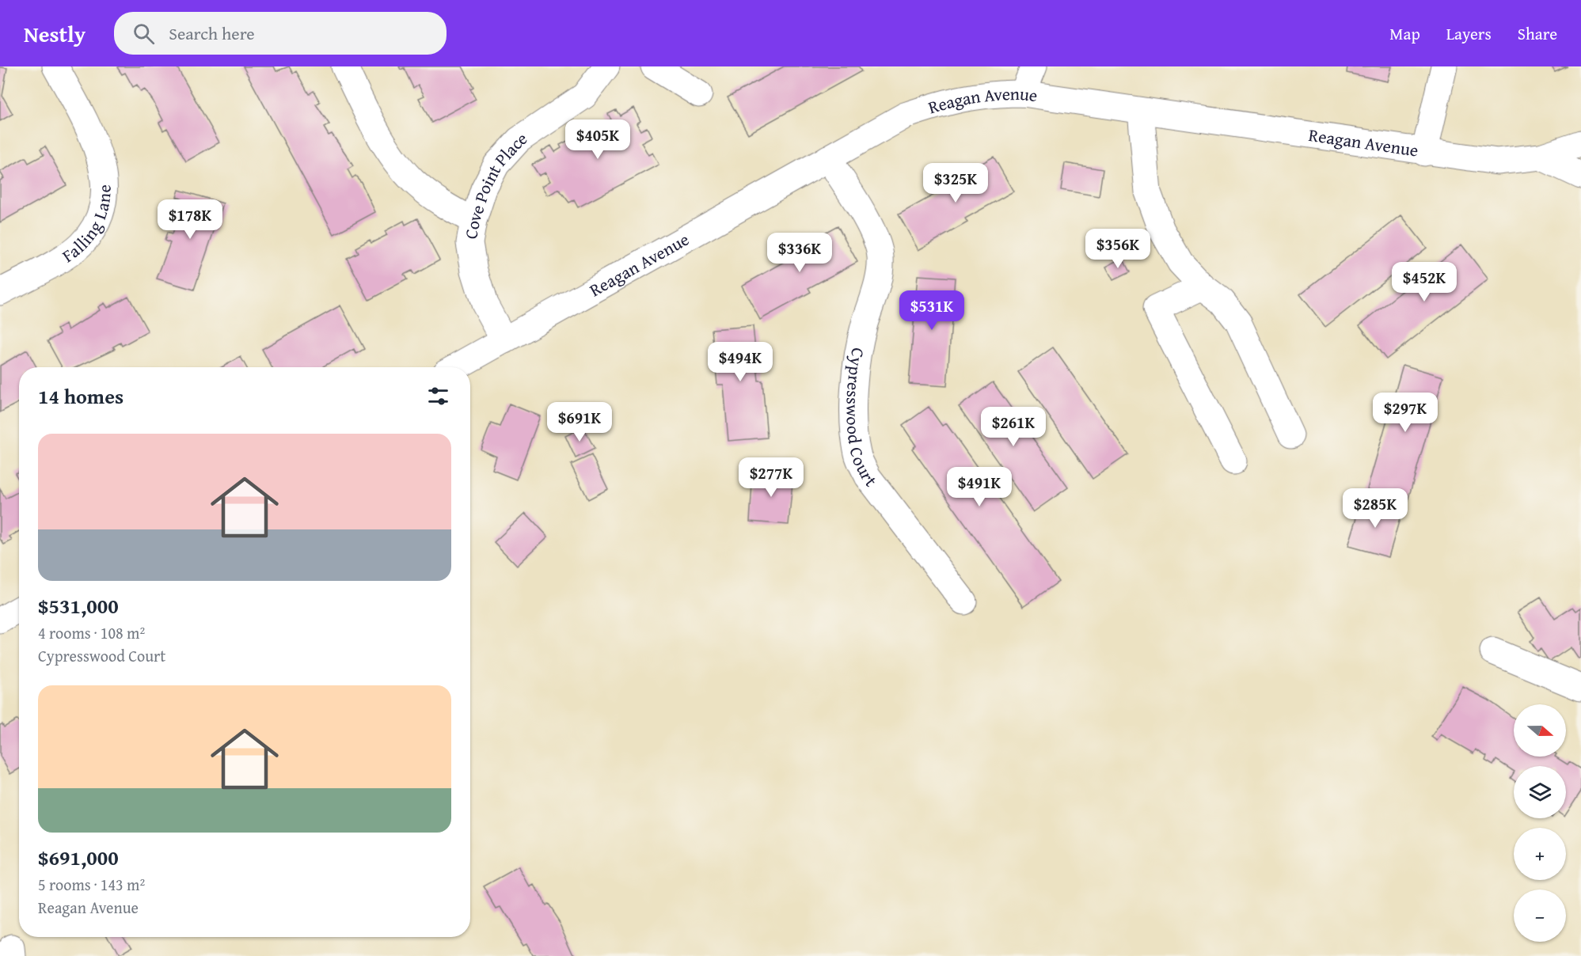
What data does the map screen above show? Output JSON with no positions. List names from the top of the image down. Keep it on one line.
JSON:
{"streets":{"street":["Reagan Avenue","Cove Point Place","Falling Lane","Cypresswood Court"]},"crossings":[["Reagan Avenue","Cove Point Place"],["Reagan Avenue","Cypresswood Court"]],"north":"right","page":{"header":"Nestly","search":"Search here","nav":["Map","Layers","Share"],"price":["$405K","$325K","$178K","$356K","$336K","$452K","$531K","$494K","$297K","$691K","$261K","$277K","$491K","$285K"],"heading":"14 homes","list":[{"name":"$531,000","note":"4 rooms · 108 m² · Cypresswood Court"},{"name":"$691,000","note":"5 rooms · 143 m² · Reagan Avenue"}],"map_buttons":["+","−"]}}
